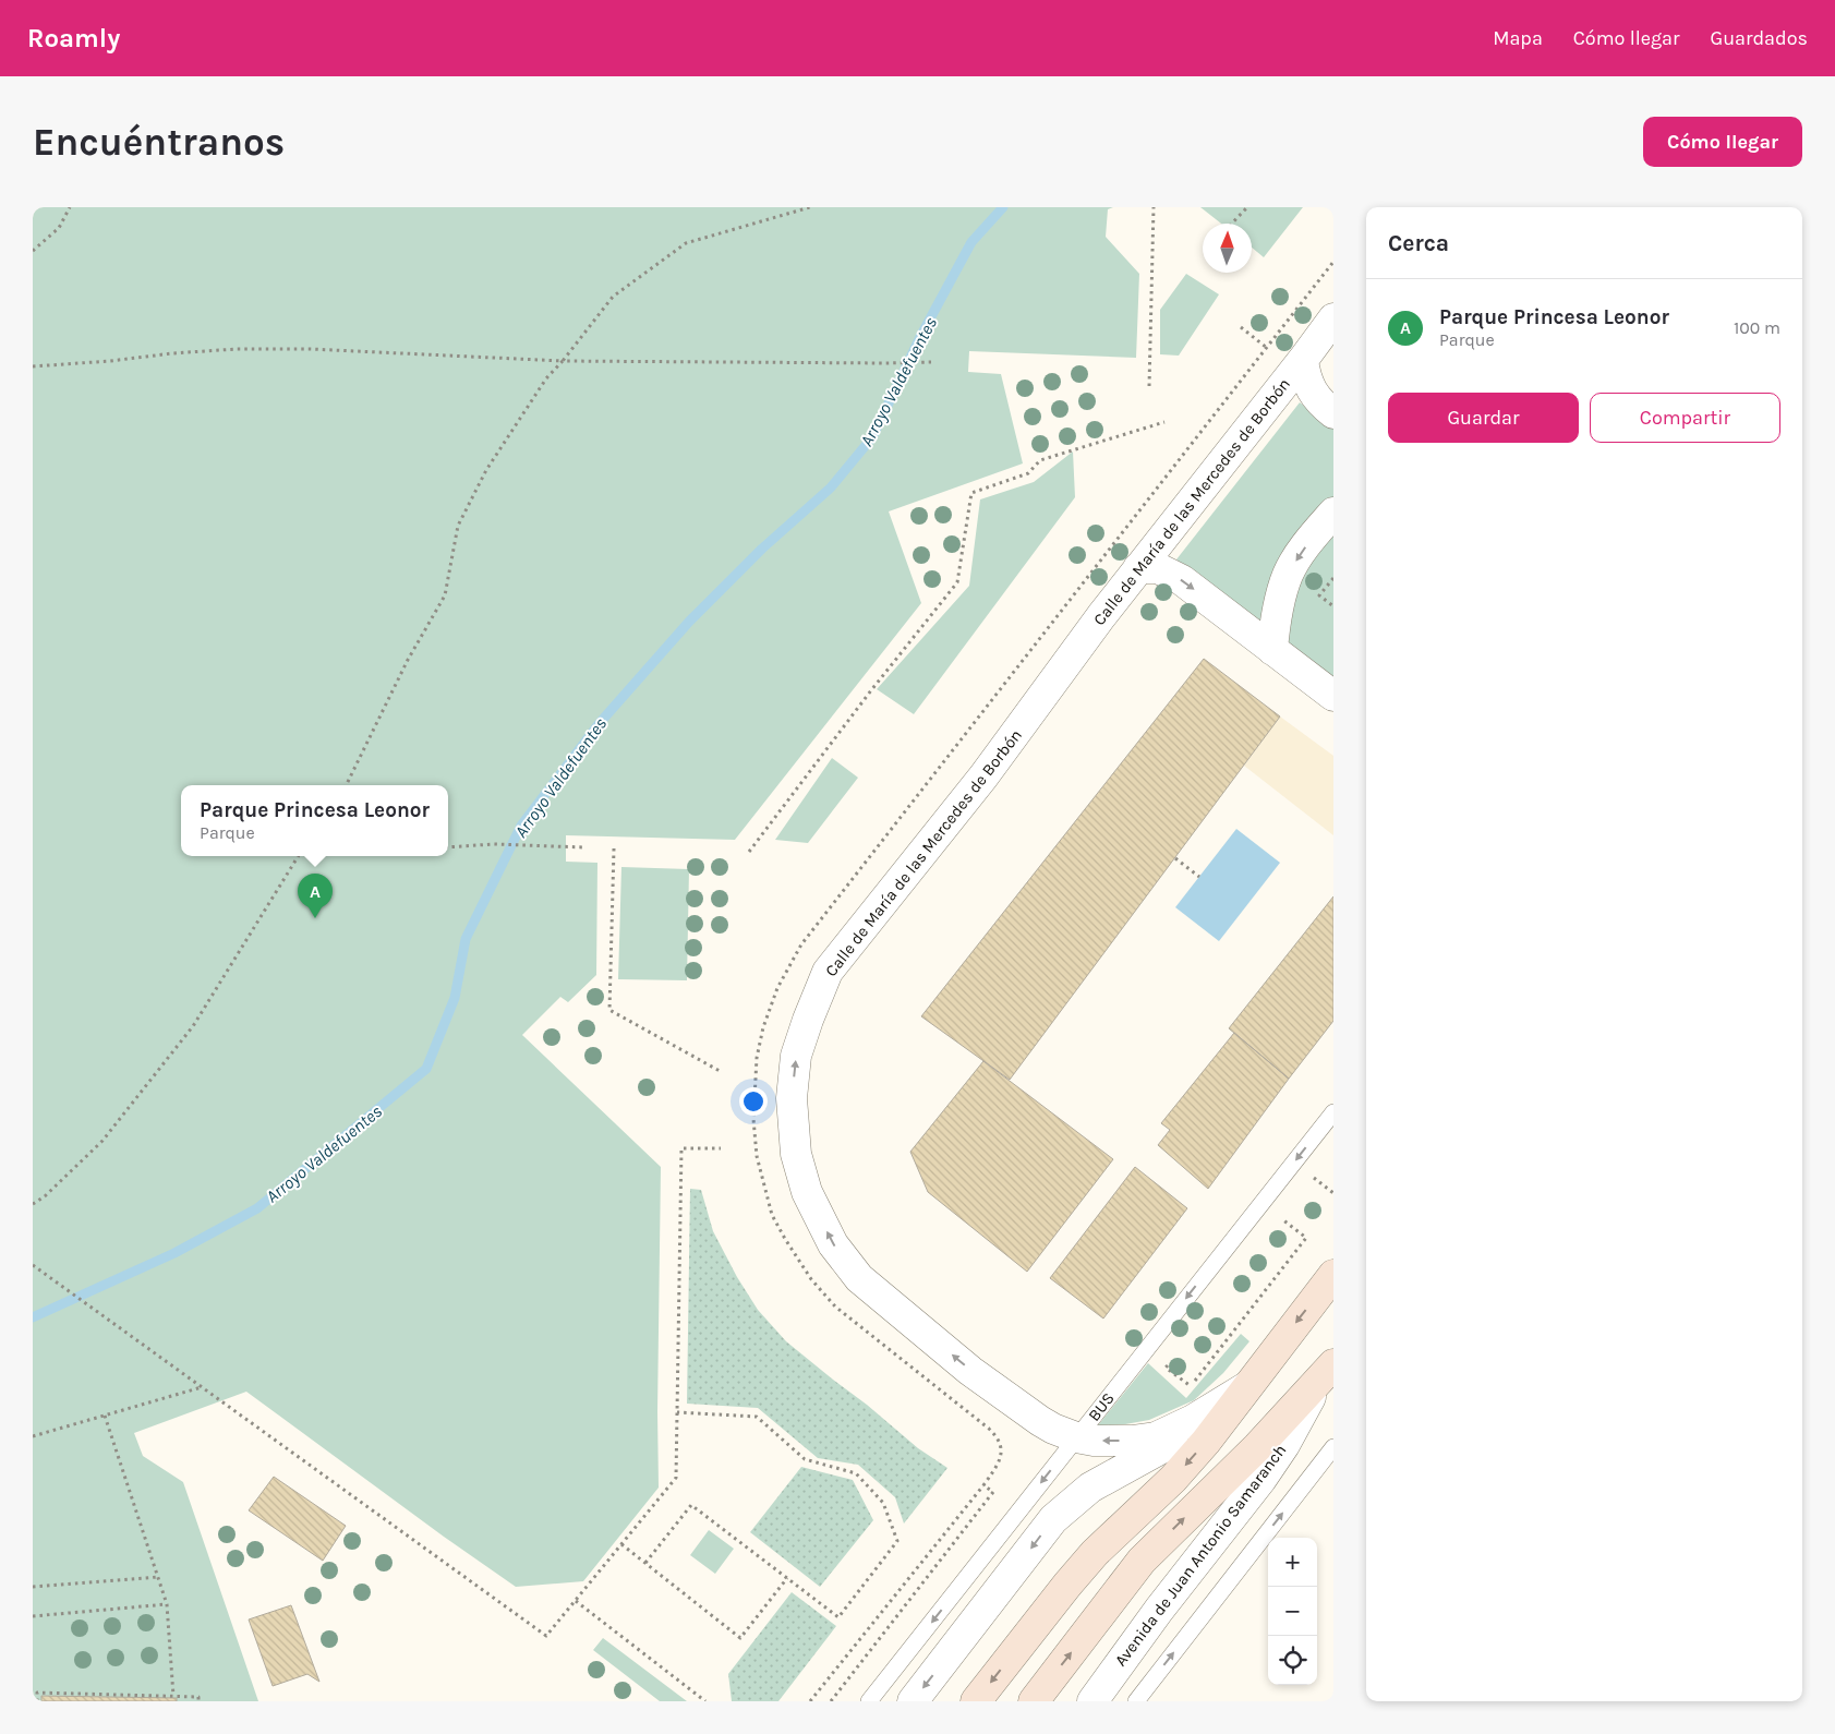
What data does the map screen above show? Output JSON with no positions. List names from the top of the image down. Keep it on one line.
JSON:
{"streets":{"main road":["Avenida de Juan Antonio Samaranch"],"street":["Calle de María de las Mercedes de Borbón"],"lane":["BUS"]},"crossings":[["Calle de María de las Mercedes de Borbón","BUS"]],"one_way":["BUS"],"water":["Arroyo Valdefuentes"],"north":"top","page":{"header":"Roamly","nav":["Mapa","Cómo llegar","Guardados"],"buttons":["Cómo llegar",["Guardar","Compartir"]],"title":"Encuéntranos","heading":"Cerca","list":[{"mark":"A","name":"Parque Princesa Leonor","note":"Parque","value":"100 m"}],"popup":["Parque Princesa Leonor","Parque"],"pins":"A","map_buttons":["+","−"]}}
